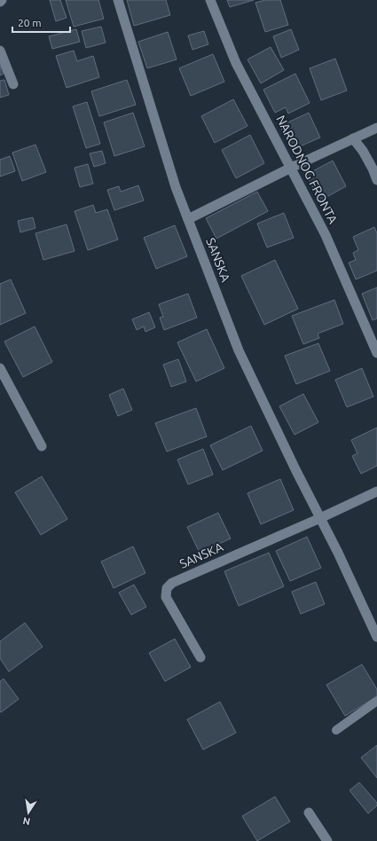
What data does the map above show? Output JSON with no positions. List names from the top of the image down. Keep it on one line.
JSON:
{"streets":{"street":["NARODNOG FRONTA","SANSKA"]},"scale_bar":"20 m","north":"bottom"}
